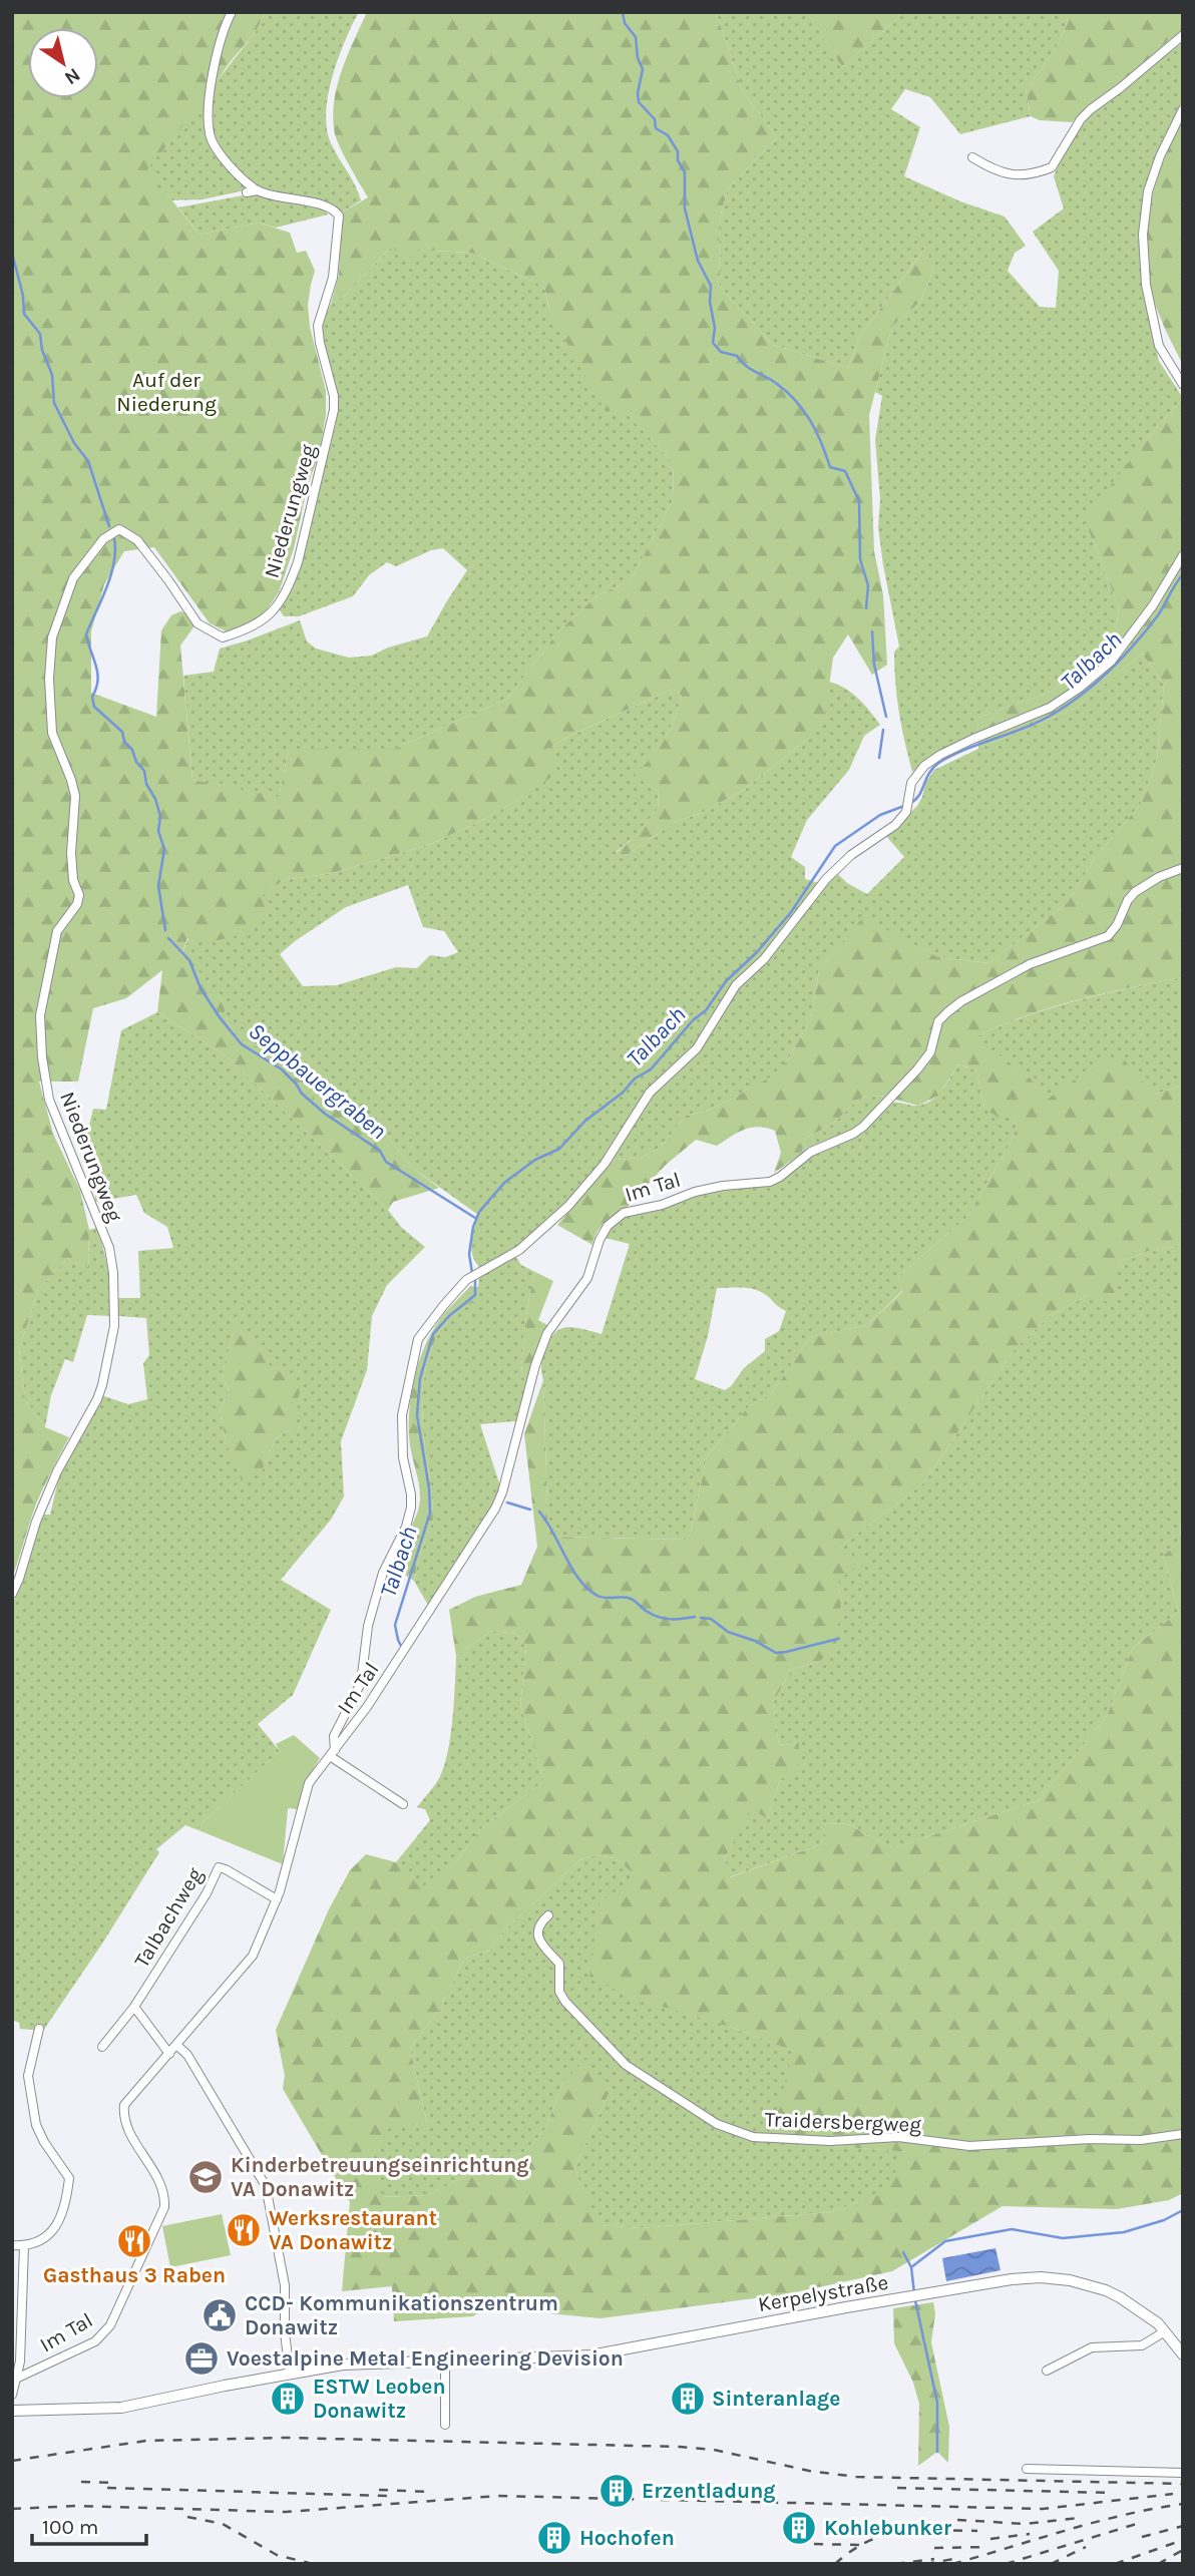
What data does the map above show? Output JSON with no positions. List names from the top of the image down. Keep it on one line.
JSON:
{"streets":{"main road":["Kerpelystraße"],"street":["Niederungweg","Im Tal","Talbachweg","Traidersbergweg"]},"crossings":[["Im Tal","Talbachweg"]],"water":["Talbach","Seppbauergraben"],"parks":["Auf der Niederung"],"places":{"school or university":["Kinderbetreuungseinrichtung VA Donawitz"],"restaurant":["Werksrestaurant VA Donawitz","Gasthaus 3 Raben"],"public building":["CCD- Kommunikationszentrum Donawitz"],"office":["Voestalpine Metal Engineering Devision"],"building":["ESTW Leoben Donawitz","Sinteranlage","Erzentladung","Kohlebunker","Hochofen"]},"scale_bar":"100 m","north":"bottom right"}
